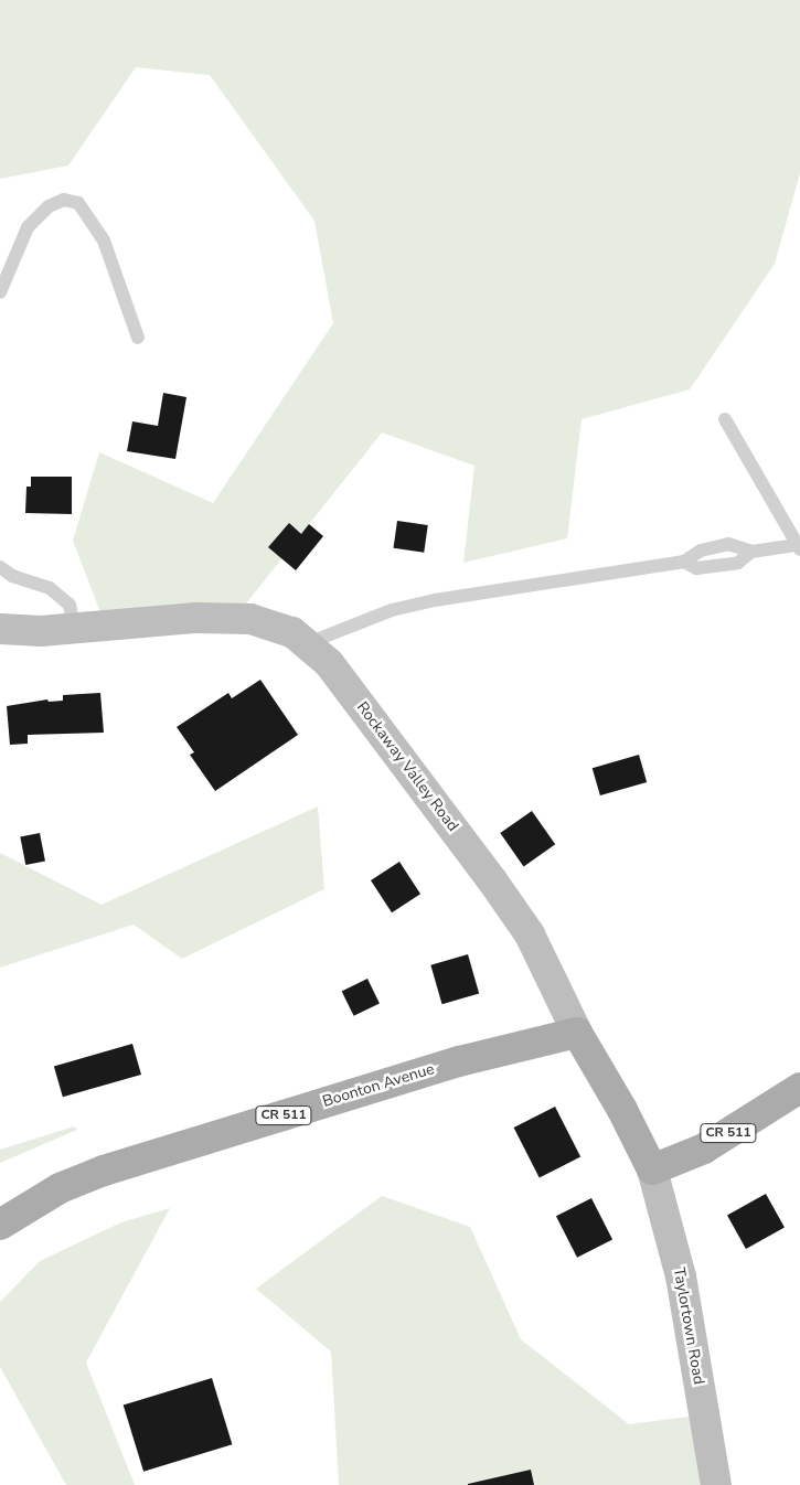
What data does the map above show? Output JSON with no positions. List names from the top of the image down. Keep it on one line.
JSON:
{"streets":{"main road":["Rockaway Valley Road","Boonton Avenue","CR 511"],"street":["Taylortown Road"]},"crossings":[["Rockaway Valley Road","Boonton Avenue"],["Rockaway Valley Road","CR 511"],["Rockaway Valley Road","Taylortown Road"],["CR 511","Taylortown Road"]]}
